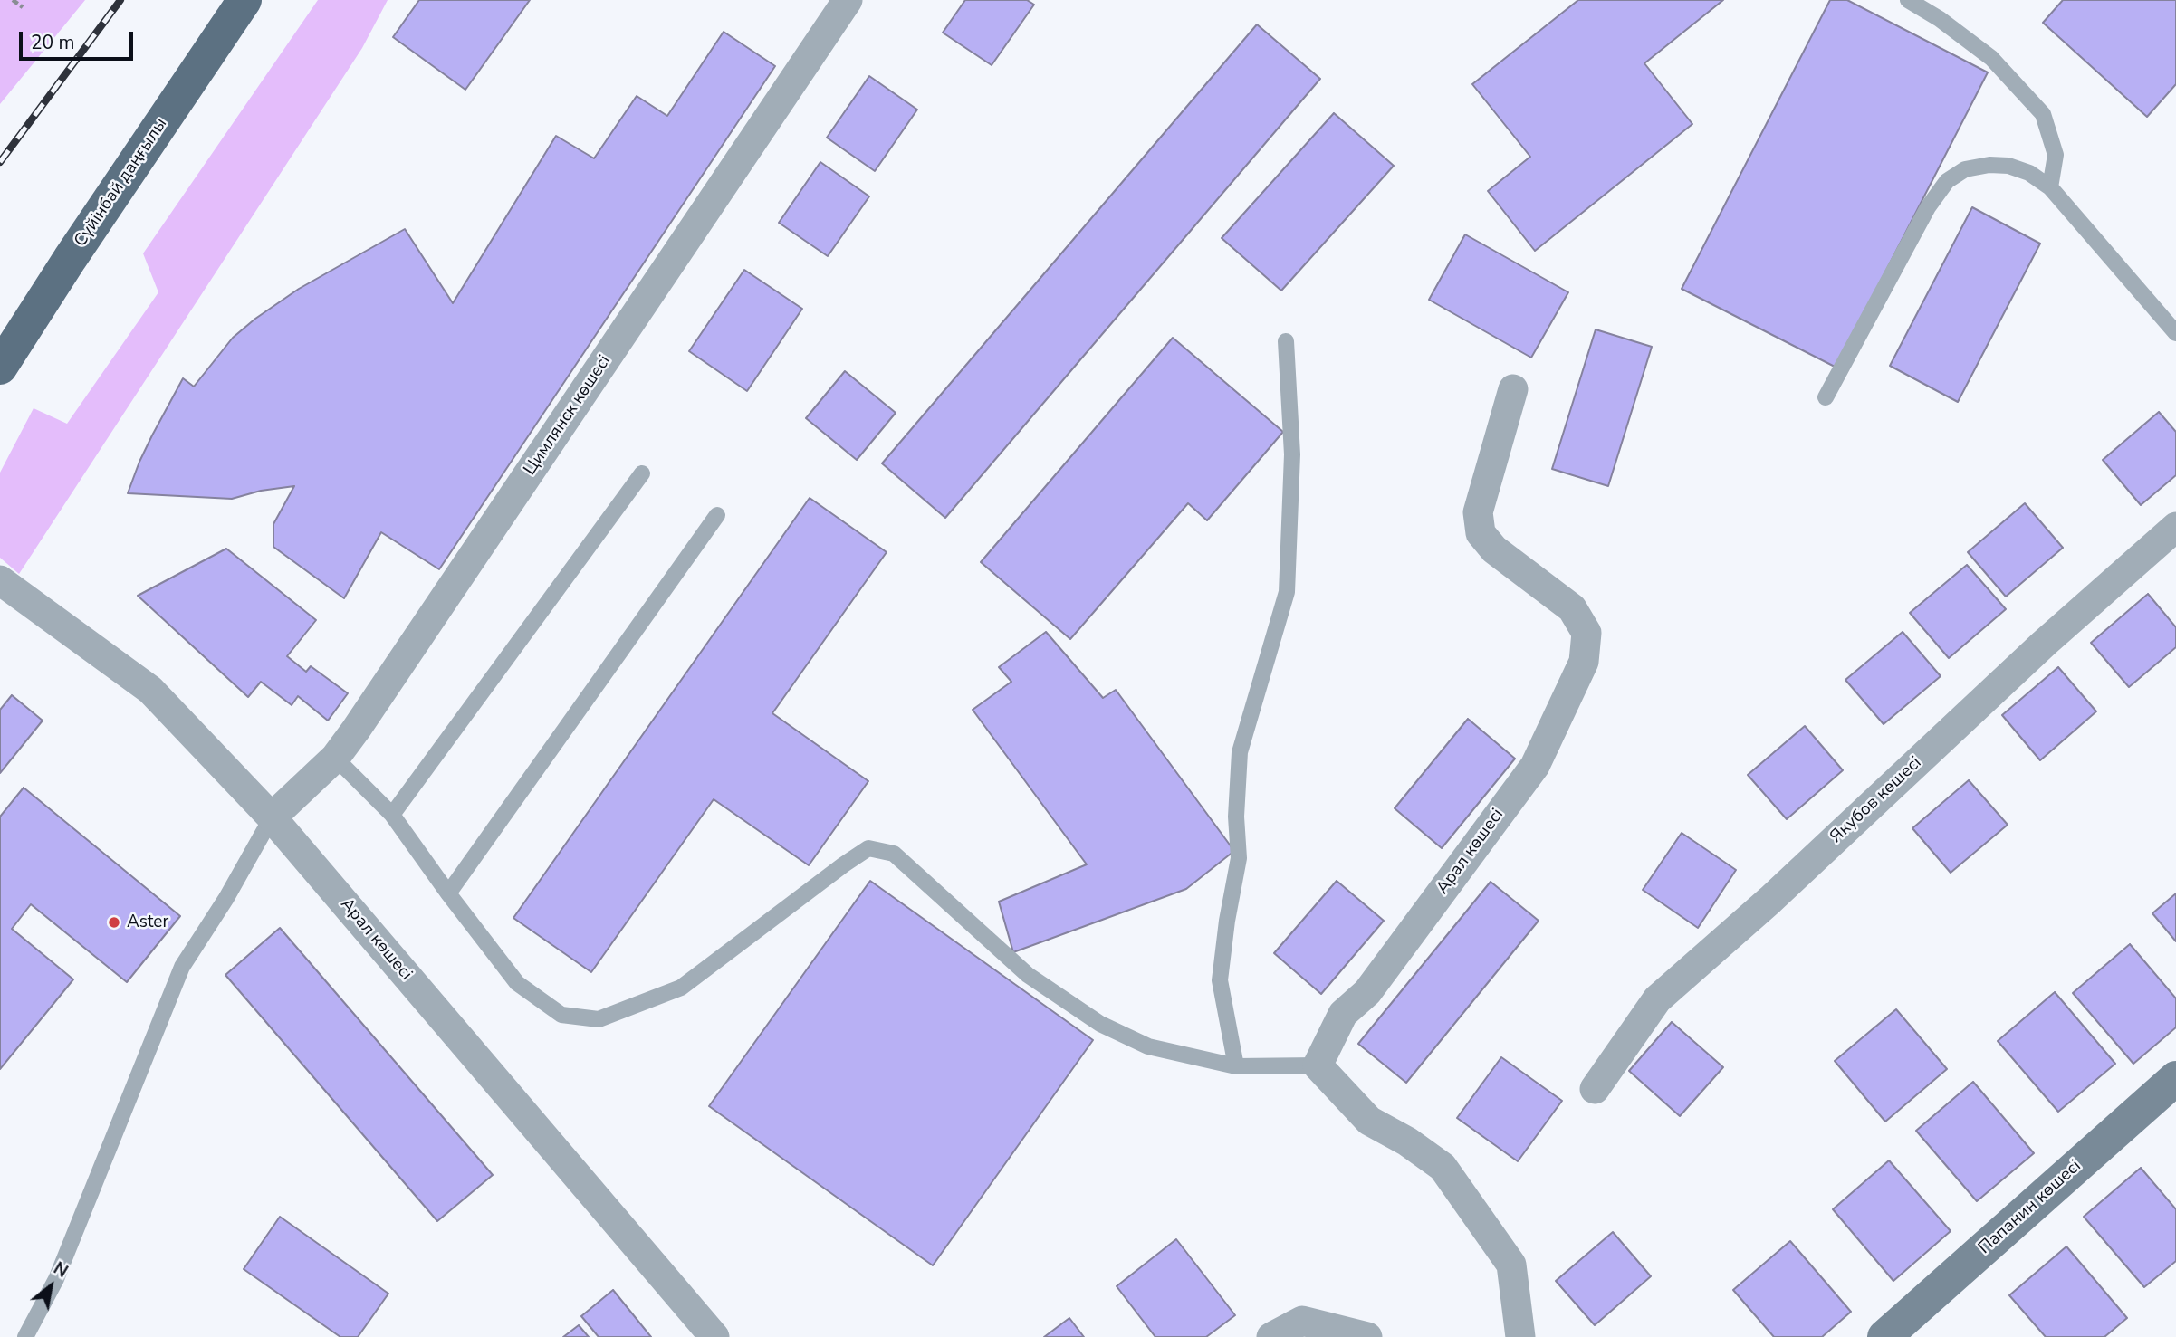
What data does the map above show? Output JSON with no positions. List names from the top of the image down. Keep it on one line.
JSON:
{"streets":{"main road":["Сүйінбай даңғылы","Папанин көшесі"],"street":["Цимлянск көшесі","Якубов көшесі","Арал көшесі"]},"crossings":[["Цимлянск көшесі","Арал көшесі"]],"places":["Aster"],"scale_bar":"20 m","north":"top right"}
